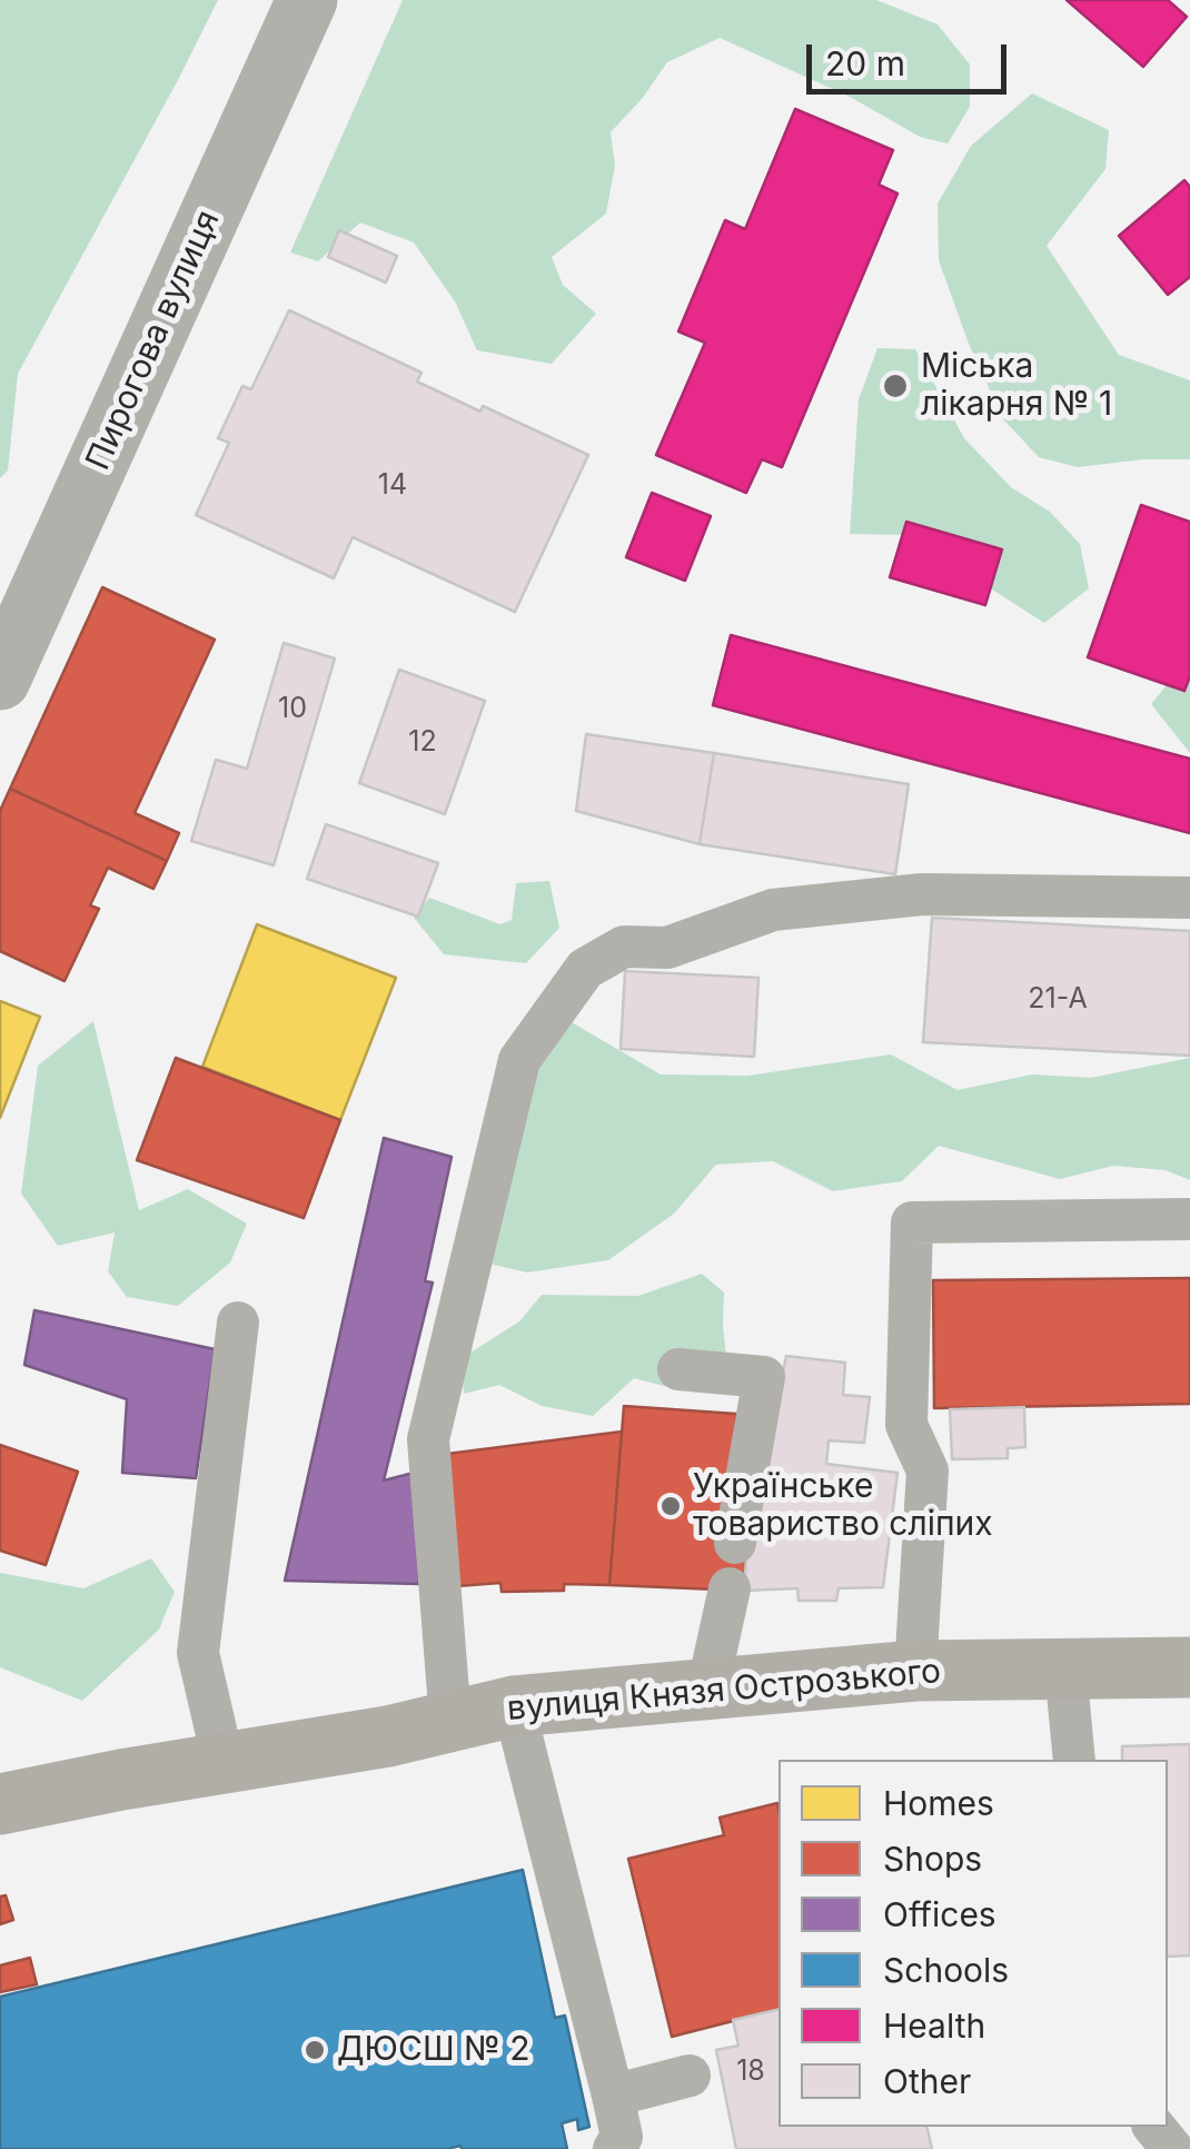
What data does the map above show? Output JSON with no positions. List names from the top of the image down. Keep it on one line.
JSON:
{"streets":{"main road":["вулиця Князя Острозького"],"street":["Пирогова вулиця"]},"places":["Міська лікарня № 1","Українське товариство сліпих","ДЮСШ № 2"],"house_numbers":["14","10","12","21-А","18"],"legend":["Homes","Shops","Offices","Schools","Health","Other"],"scale_bar":"20 m"}
